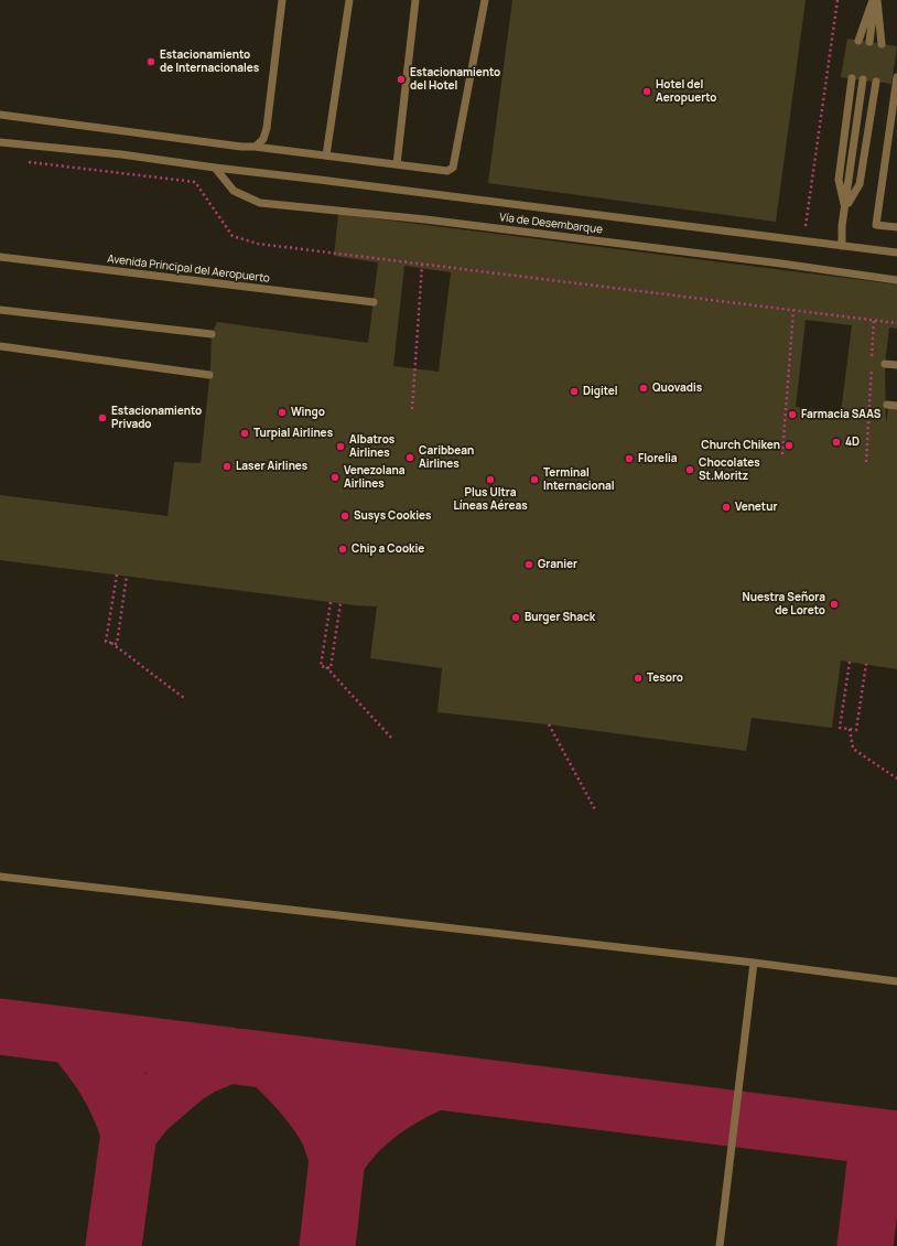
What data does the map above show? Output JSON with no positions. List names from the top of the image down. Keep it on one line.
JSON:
{"streets":{"lane":["Vía de Desembarque","Avenida Principal del Aeropuerto"]},"places":["Estacionamiento de Internacionales","Estacionamiento del Hotel","Hotel del Aeropuerto","Quovadis","Digitel","Wingo","Farmacia SAAS","Estacionamiento Privado","Turpial Airlines","4D","Church Chiken","Albatros Airlines","Caribbean Airlines","Florelia","Laser Airlines","Chocolates St.Moritz","Venezolana Airlines","Plus Ultra Líneas Aéreas","Terminal Internacional","Venetur","Susys Cookies","Chip a Cookie","Granier","Nuestra Señora de Loreto","Burger Shack","Tesoro"]}
